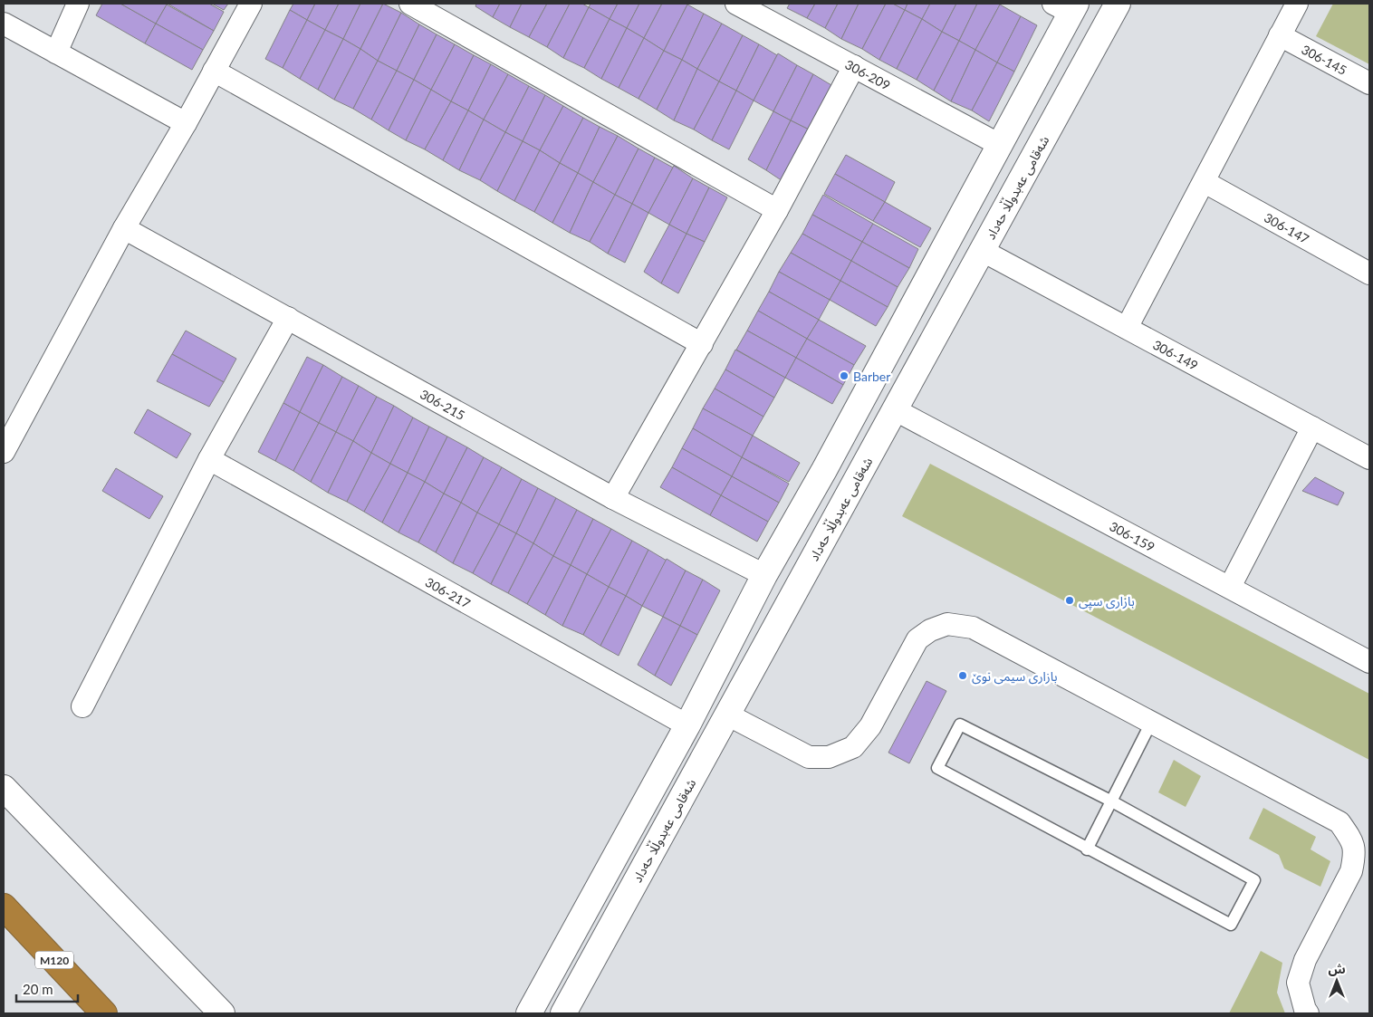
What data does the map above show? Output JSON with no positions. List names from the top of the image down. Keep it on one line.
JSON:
{"streets":{"highway":["M120"],"street":["306-145","306-209","شەقامی عەبدوڵڵا حەداد","306-147","306-149","306-215","306-159","306-217"]},"crossings":[["شەقامی عەبدوڵڵا حەداد","306-149"],["شەقامی عەبدوڵڵا حەداد","306-159"]],"places":["Barber","بازاری سپی","بازاری سیمی نوێ"],"scale_bar":"20 m","north":"top"}
